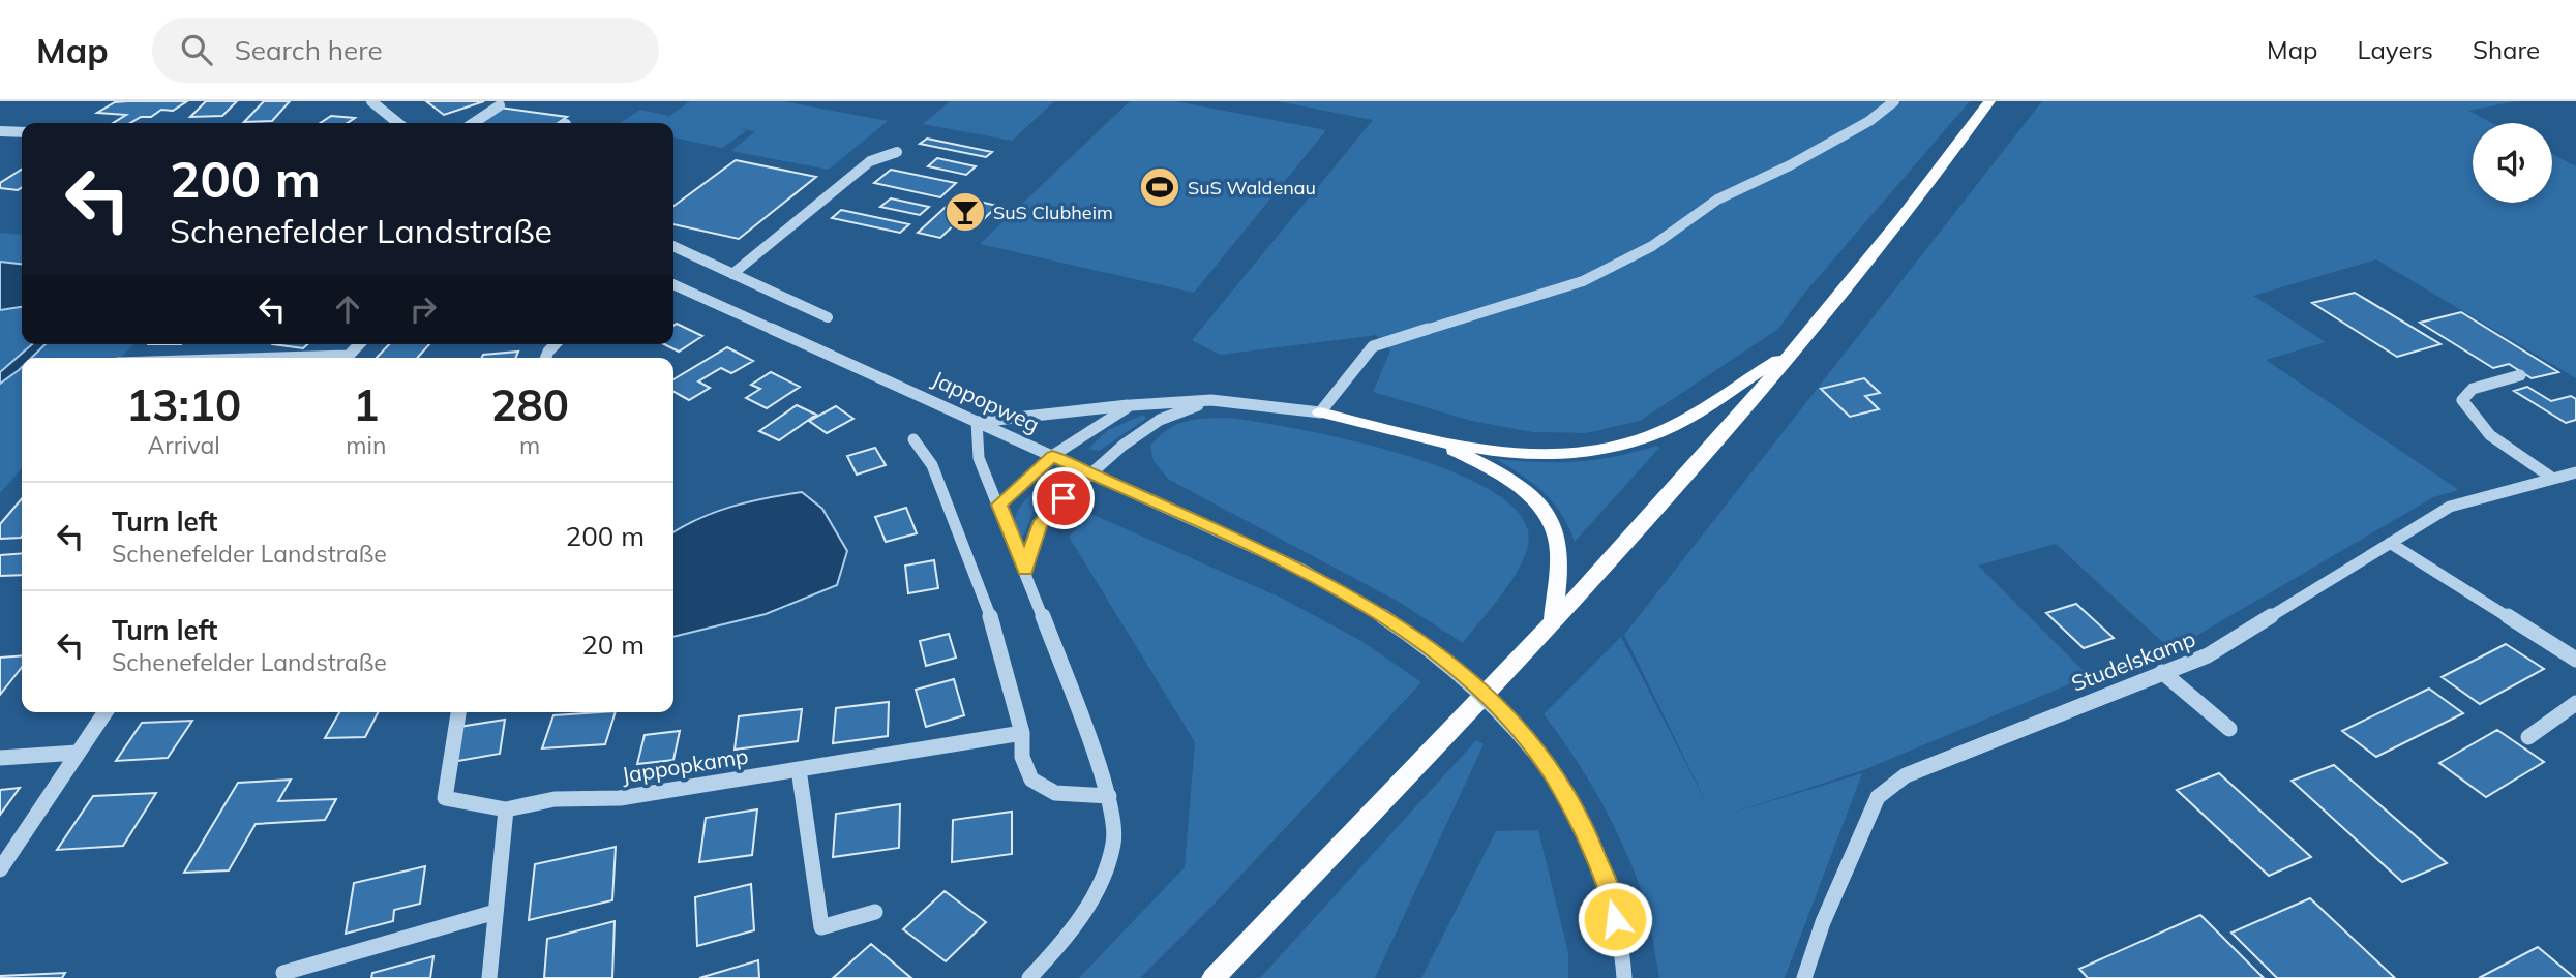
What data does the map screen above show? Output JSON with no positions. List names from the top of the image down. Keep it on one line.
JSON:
{"streets":{"street":["Jappopweg","Studelskamp","Jappopkamp"]},"places":{"sports":["SuS Waldenau"],"bar":["SuS Clubheim"]},"page":{"header":"Map","search":"Search here","nav":["Map","Layers","Share"],"turn":["200 m","Schenefelder Landstraße"],"eta":["13:10","Arrival","1","min","280","m"],"list":[{"name":"Turn left","note":"Schenefelder Landstraße","value":"200 m"},{"name":"Turn left","note":"Schenefelder Landstraße","value":"20 m"}]}}
